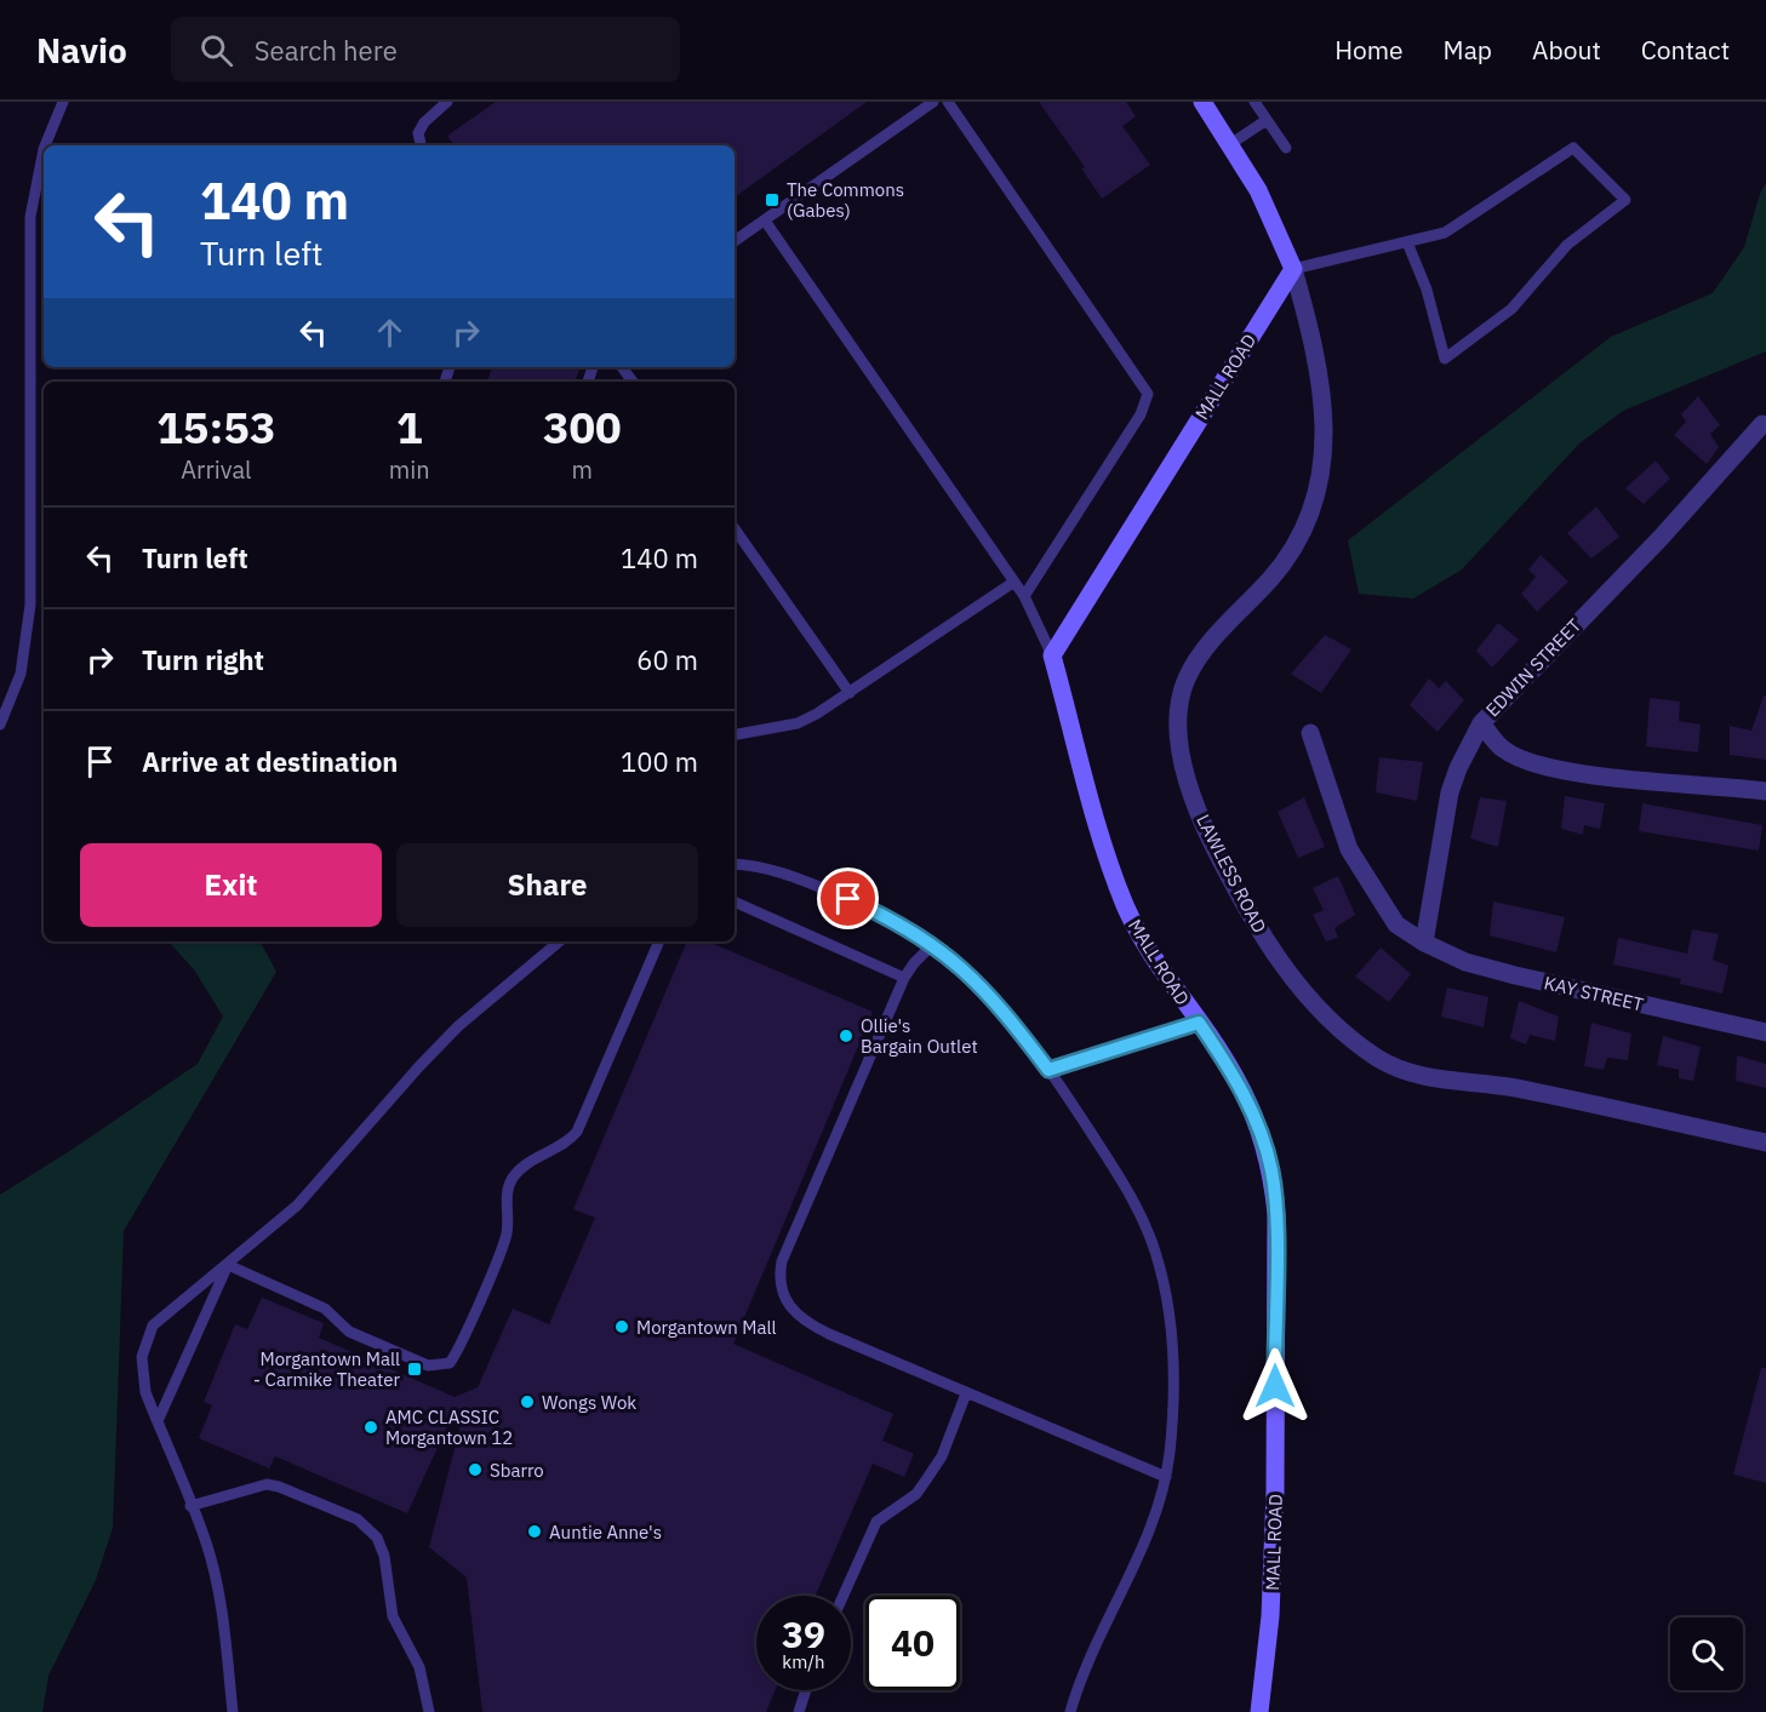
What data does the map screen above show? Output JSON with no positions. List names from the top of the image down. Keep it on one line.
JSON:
{"streets":{"street":["MALL ROAD","EDWIN STREET","LAWLESS ROAD","KAY STREET"]},"crossings":[["MALL ROAD","LAWLESS ROAD"]],"places":{"transit":["The Commons (Gabes)","Morgantown Mall - Carmike Theater"],"other":["Ollie's Bargain Outlet","Morgantown Mall","Wongs Wok","AMC CLASSIC Morgantown 12","Sbarro","Auntie Anne's"]},"page":{"header":"Navio","search":"Search here","nav":["Home","Map","About","Contact"],"turn":["140 m","Turn left"],"eta":["15:53","Arrival","1","min","300","m"],"list":[{"name":"Turn left","value":"140 m"},{"name":"Turn right","value":"60 m"},{"name":"Arrive at destination","value":"100 m"}],"buttons":["Exit","Share"],"speed":"39 km/h","limit":"40"}}
